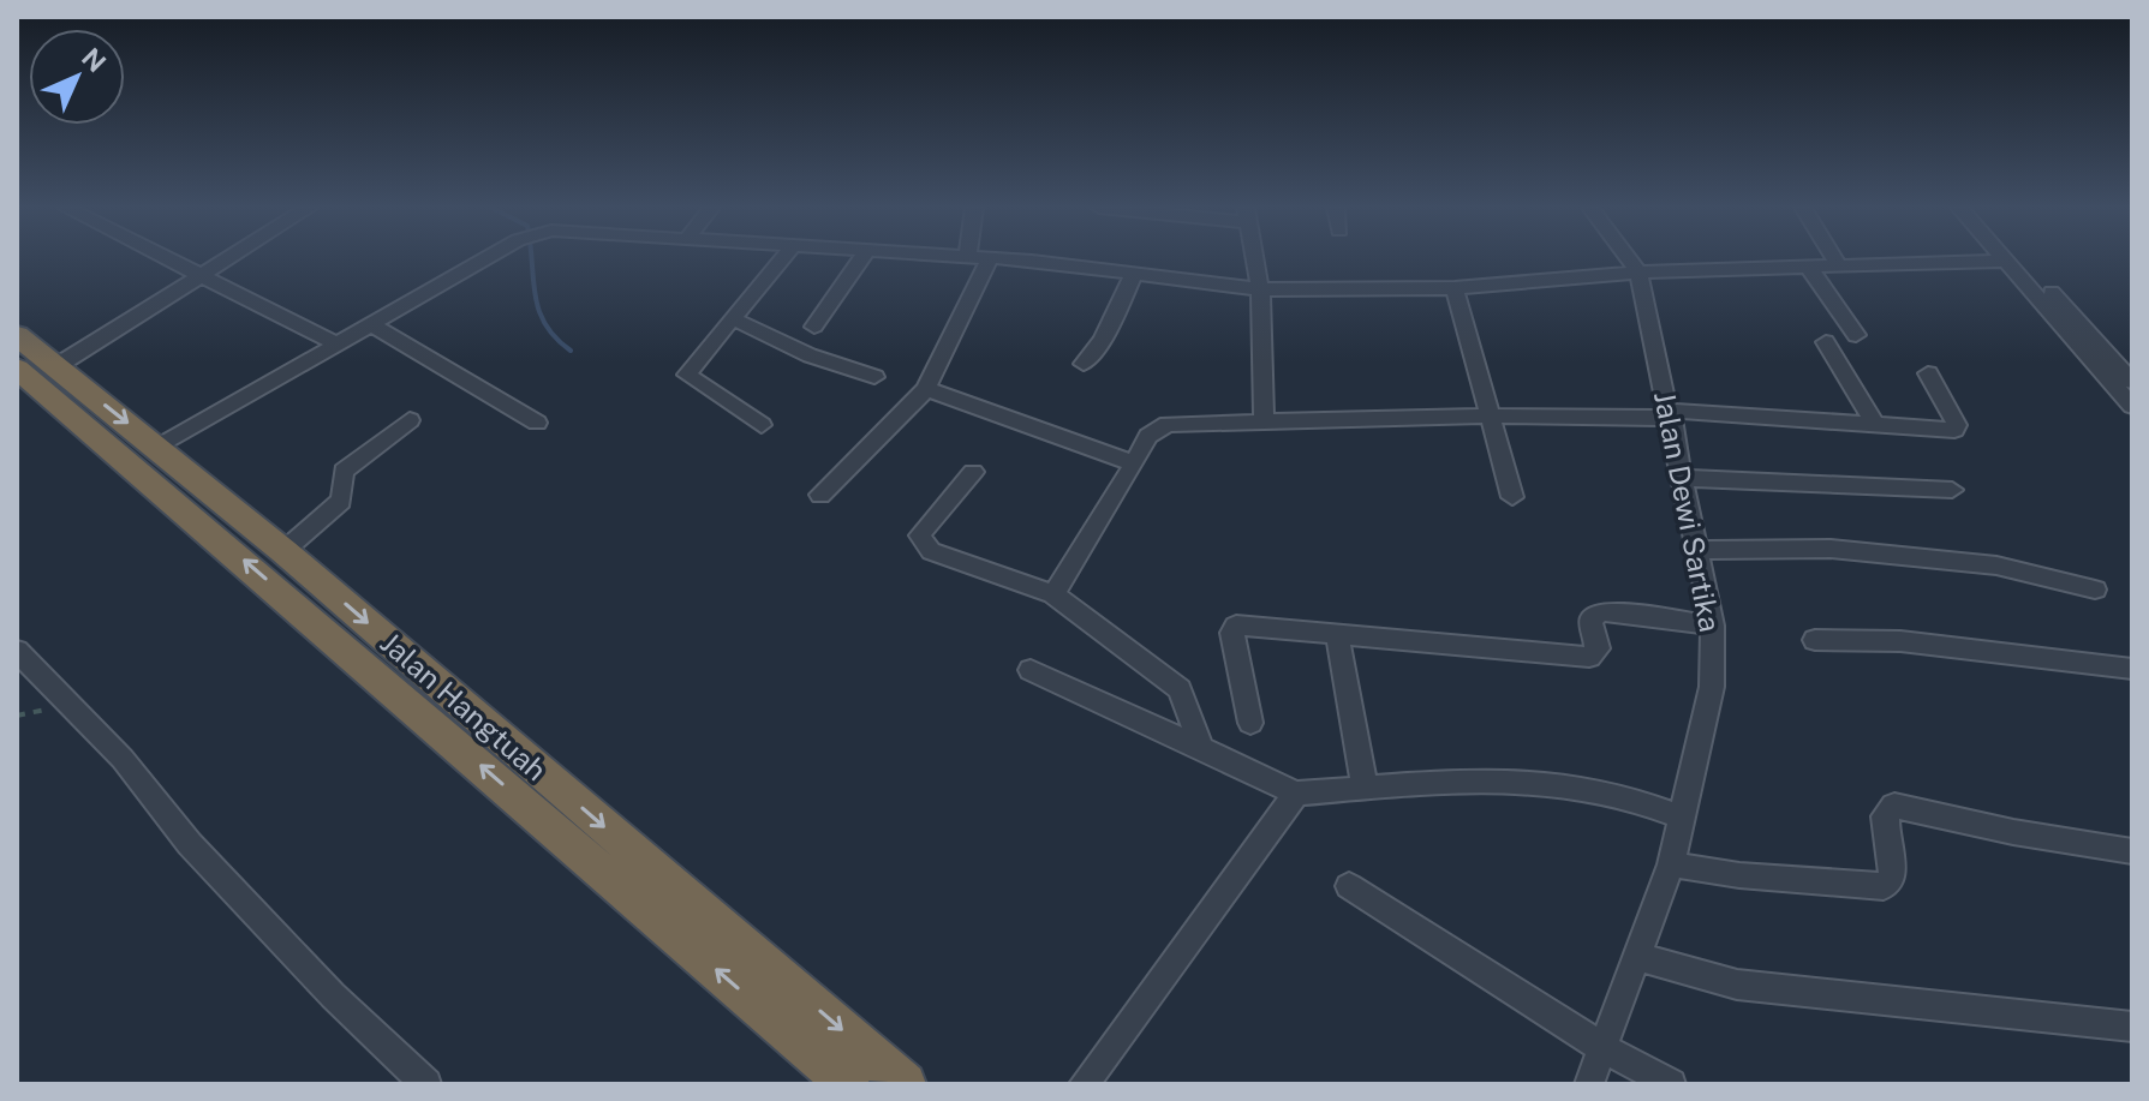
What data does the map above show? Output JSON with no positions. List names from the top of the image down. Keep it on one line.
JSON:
{"streets":{"highway":["Jalan Hangtuah"],"street":["Jalan Dewi Sartika"]},"north":"top right"}
